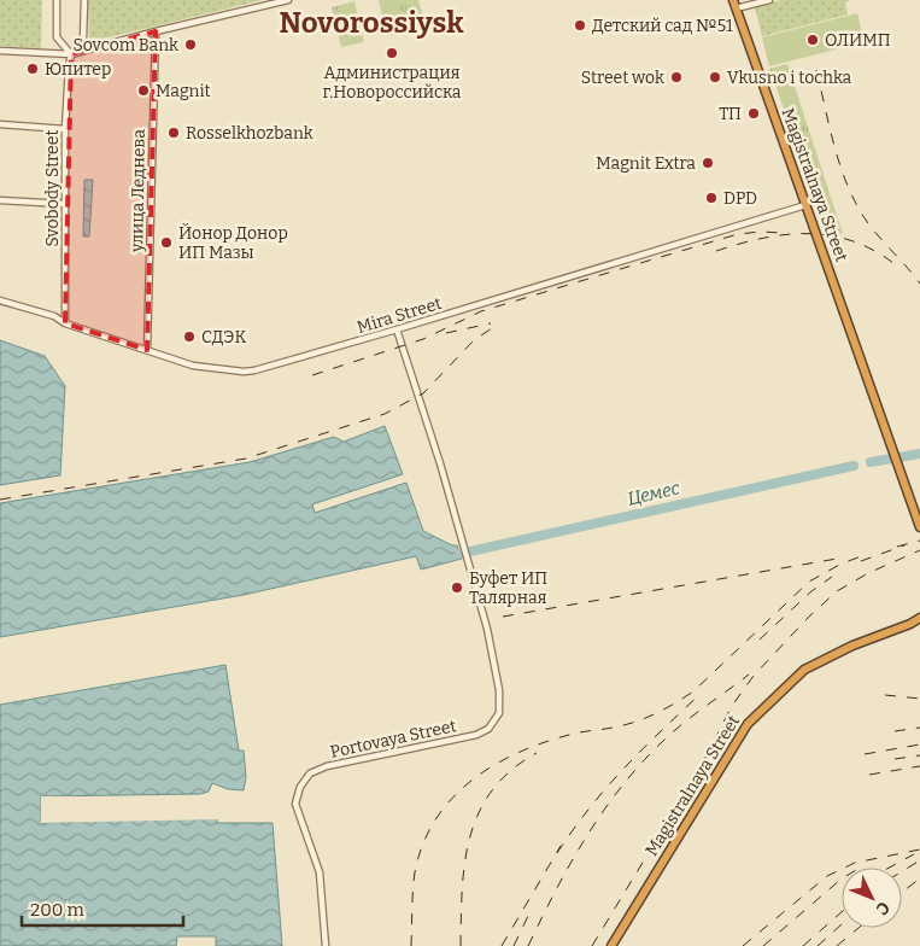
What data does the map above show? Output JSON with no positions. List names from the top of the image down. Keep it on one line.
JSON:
{"streets":{"highway":["Magistralnaya Street"],"street":["Svobody Street","улица Леднева","Mira Street","Portovaya Street"]},"crossings":[["Magistralnaya Street","Mira Street"],["Svobody Street","Mira Street"],["улица Леднева","Mira Street"],["Mira Street","Portovaya Street"]],"districts":["Novorossiysk"],"water":["Цемес"],"places":["Детский сад №51","ОЛИМП","Sovcom Bank","Администрация г.Новороссийска","Юпитер","Street wok","Vkusno i tochka","Magnit","ТП","Rosselkhozbank","Magnit Extra","DPD","Йонор Донор ИП Мазы","СДЭК","Буфет ИП Талярная"],"scale_bar":"200 m","north":"bottom right"}
